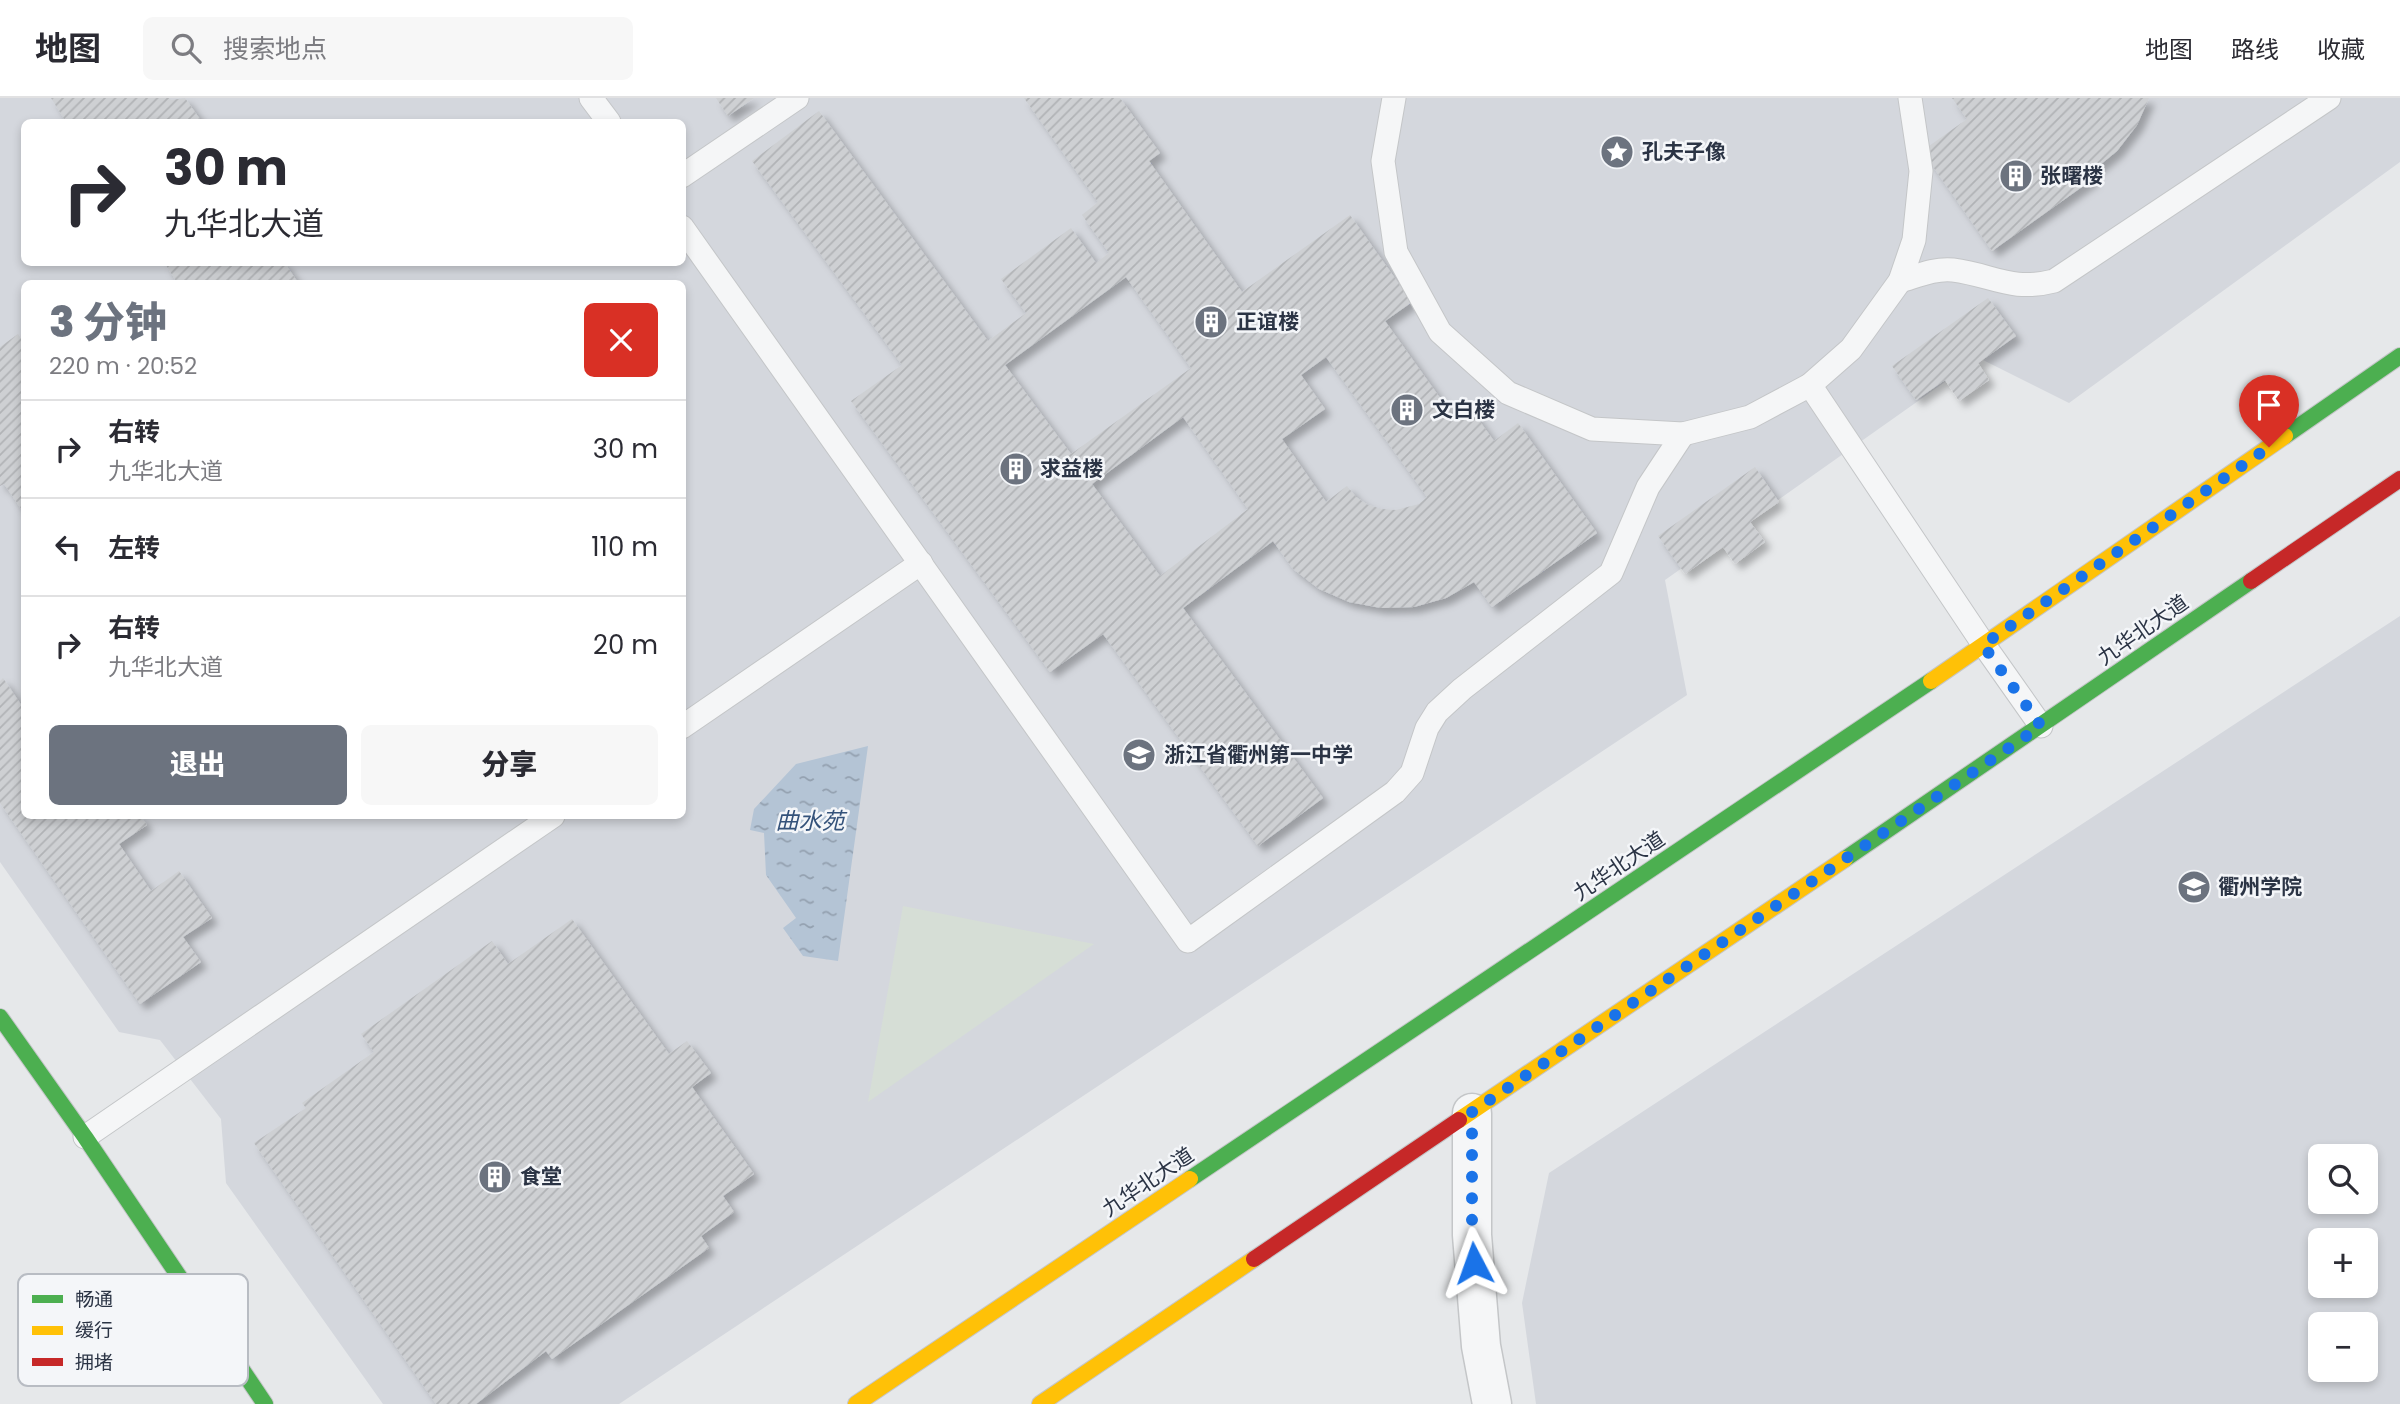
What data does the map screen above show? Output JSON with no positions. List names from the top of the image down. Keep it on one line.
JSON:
{"streets":{"main road":["九华北大道"]},"water":["曲水苑"],"places":{"place":["孔夫子像"],"building":["张曙楼","正谊楼","文白楼","求益楼","食堂"],"school or university":["浙江省衢州第一中学","衢州学院"]},"legend":["畅通","缓行","拥堵"],"page":{"header":"地图","search":"搜索地点","nav":["地图","路线","收藏"],"turn":["30 m","九华北大道"],"heading":["3 分钟","220 m · 20:52"],"list":[{"name":"右转","note":"九华北大道","value":"30 m"},{"name":"左转","value":"110 m"},{"name":"右转","note":"九华北大道","value":"20 m"}],"buttons":["退出","分享"],"map_buttons":["+","−"]}}
